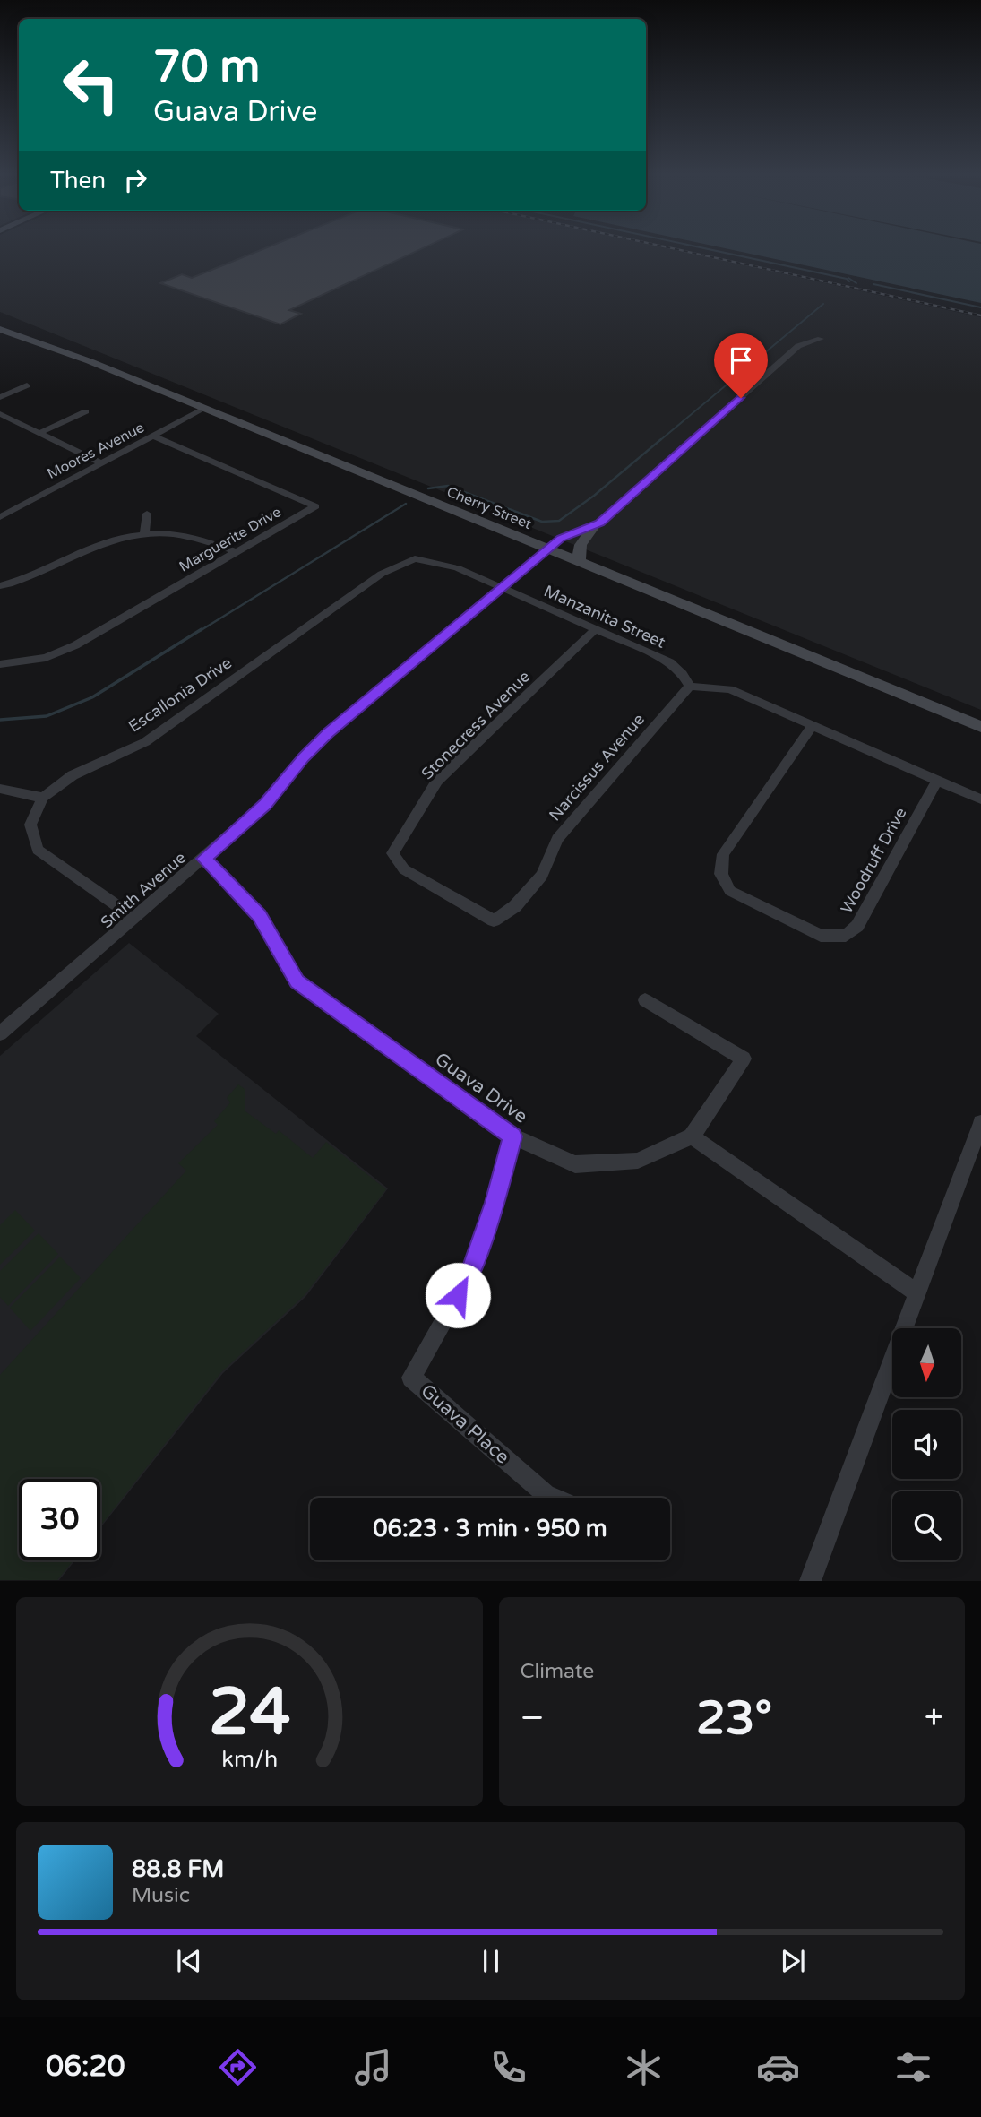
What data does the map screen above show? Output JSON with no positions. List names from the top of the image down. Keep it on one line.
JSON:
{"streets":{"street":["Moores Avenue","Cherry Street","Marguerite Drive","Manzanita Street","Escallonia Drive","Stonecress Avenue","Narcissus Avenue","Woodruff Drive","Smith Avenue","Guava Drive","Guava Place"]},"crossings":[["Moores Avenue","Cherry Street"],["Moores Avenue","Marguerite Drive"],["Cherry Street","Smith Avenue"],["Manzanita Street","Escallonia Drive"],["Manzanita Street","Stonecress Avenue"],["Manzanita Street","Narcissus Avenue"],["Manzanita Street","Smith Avenue"],["Escallonia Drive","Smith Avenue"],["Stonecress Avenue","Narcissus Avenue"],["Smith Avenue","Guava Drive"],["Guava Drive","Guava Place"]],"north":"bottom","page":{"turn":["70 m","Guava Drive"],"then":"Then","limit":"30","trip":"06:23 · 3 min · 950 m","tile":"Climate","heat":["−","23°","+"],"song":["88.8 FM","Music"],"tabs":"06:20","gauge":["24","km/h"]}}
